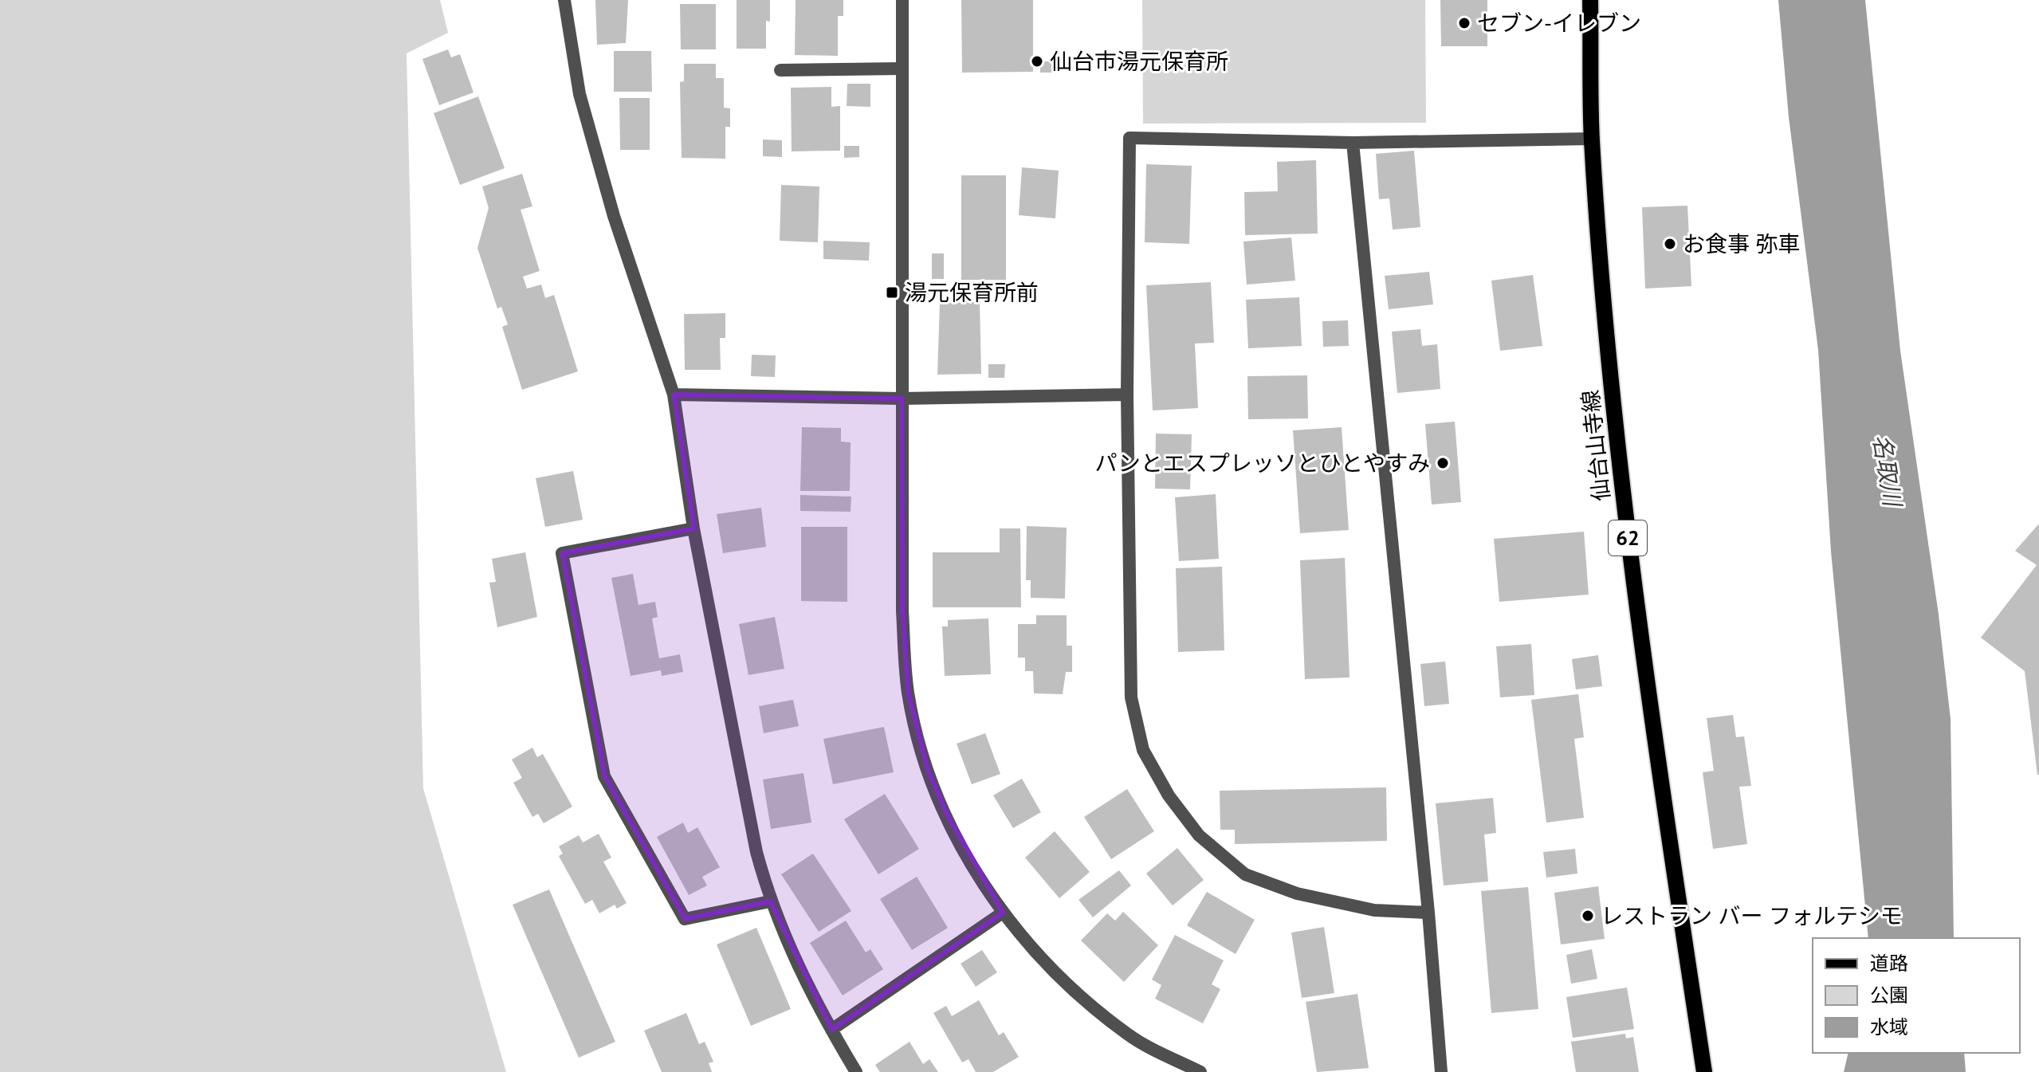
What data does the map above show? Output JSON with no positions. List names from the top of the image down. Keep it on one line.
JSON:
{"streets":{"main road":["仙台山寺線","62"]},"water":["名取川"],"places":{"other":["セブン-イレブン","仙台市湯元保育所","お食事 弥車","パンとエスプレッソとひとやすみ","レストラン バー フォルテシモ"],"transit":["湯元保育所前"]},"legend":["道路","公園","水域"]}
